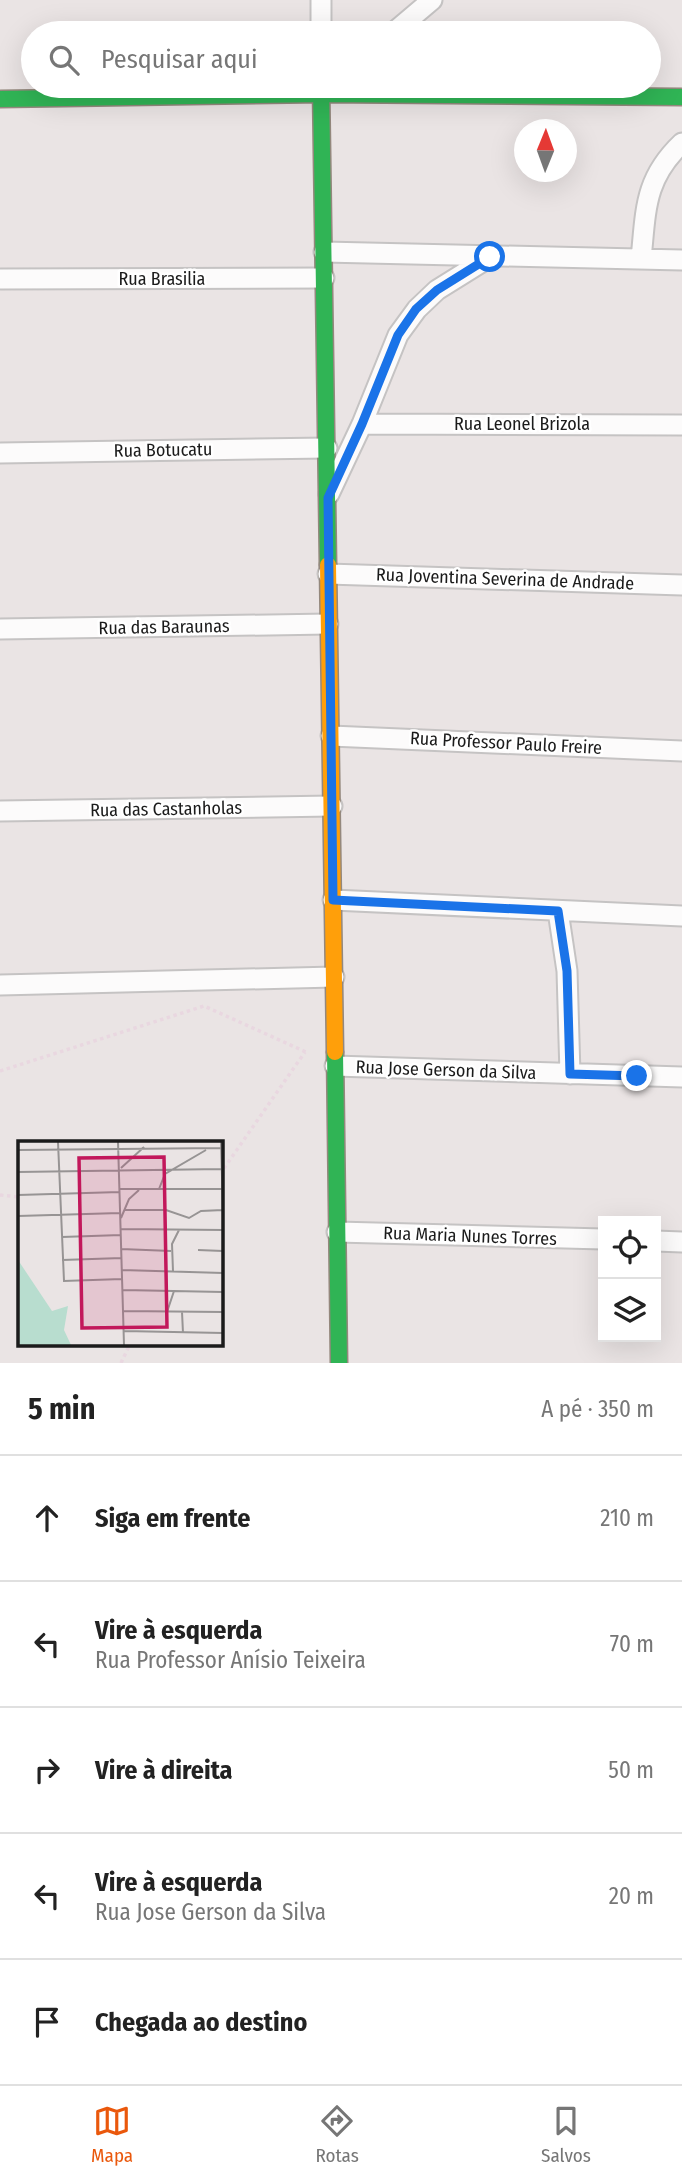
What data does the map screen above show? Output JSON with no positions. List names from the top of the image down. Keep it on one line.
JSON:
{"streets":{"street":["Rua Brasilia","Rua Leonel Brizola","Rua Botucatu","Rua Joventina Severina de Andrade","Rua das Baraunas","Rua Professor Paulo Freire","Rua das Castanholas","Rua Jose Gerson da Silva","Rua Maria Nunes Torres"]},"north":"top","page":{"search":"Pesquisar aqui","heading":["5 min","A pé · 350 m"],"list":[["Siga em frente","210 m"],["Vire à esquerda","Rua Professor Anísio Teixeira","70 m"],["Vire à direita","50 m"],["Vire à esquerda","Rua Jose Gerson da Silva","20 m"],"Chegada ao destino"],"nav":["Mapa","Rotas","Salvos"]}}
